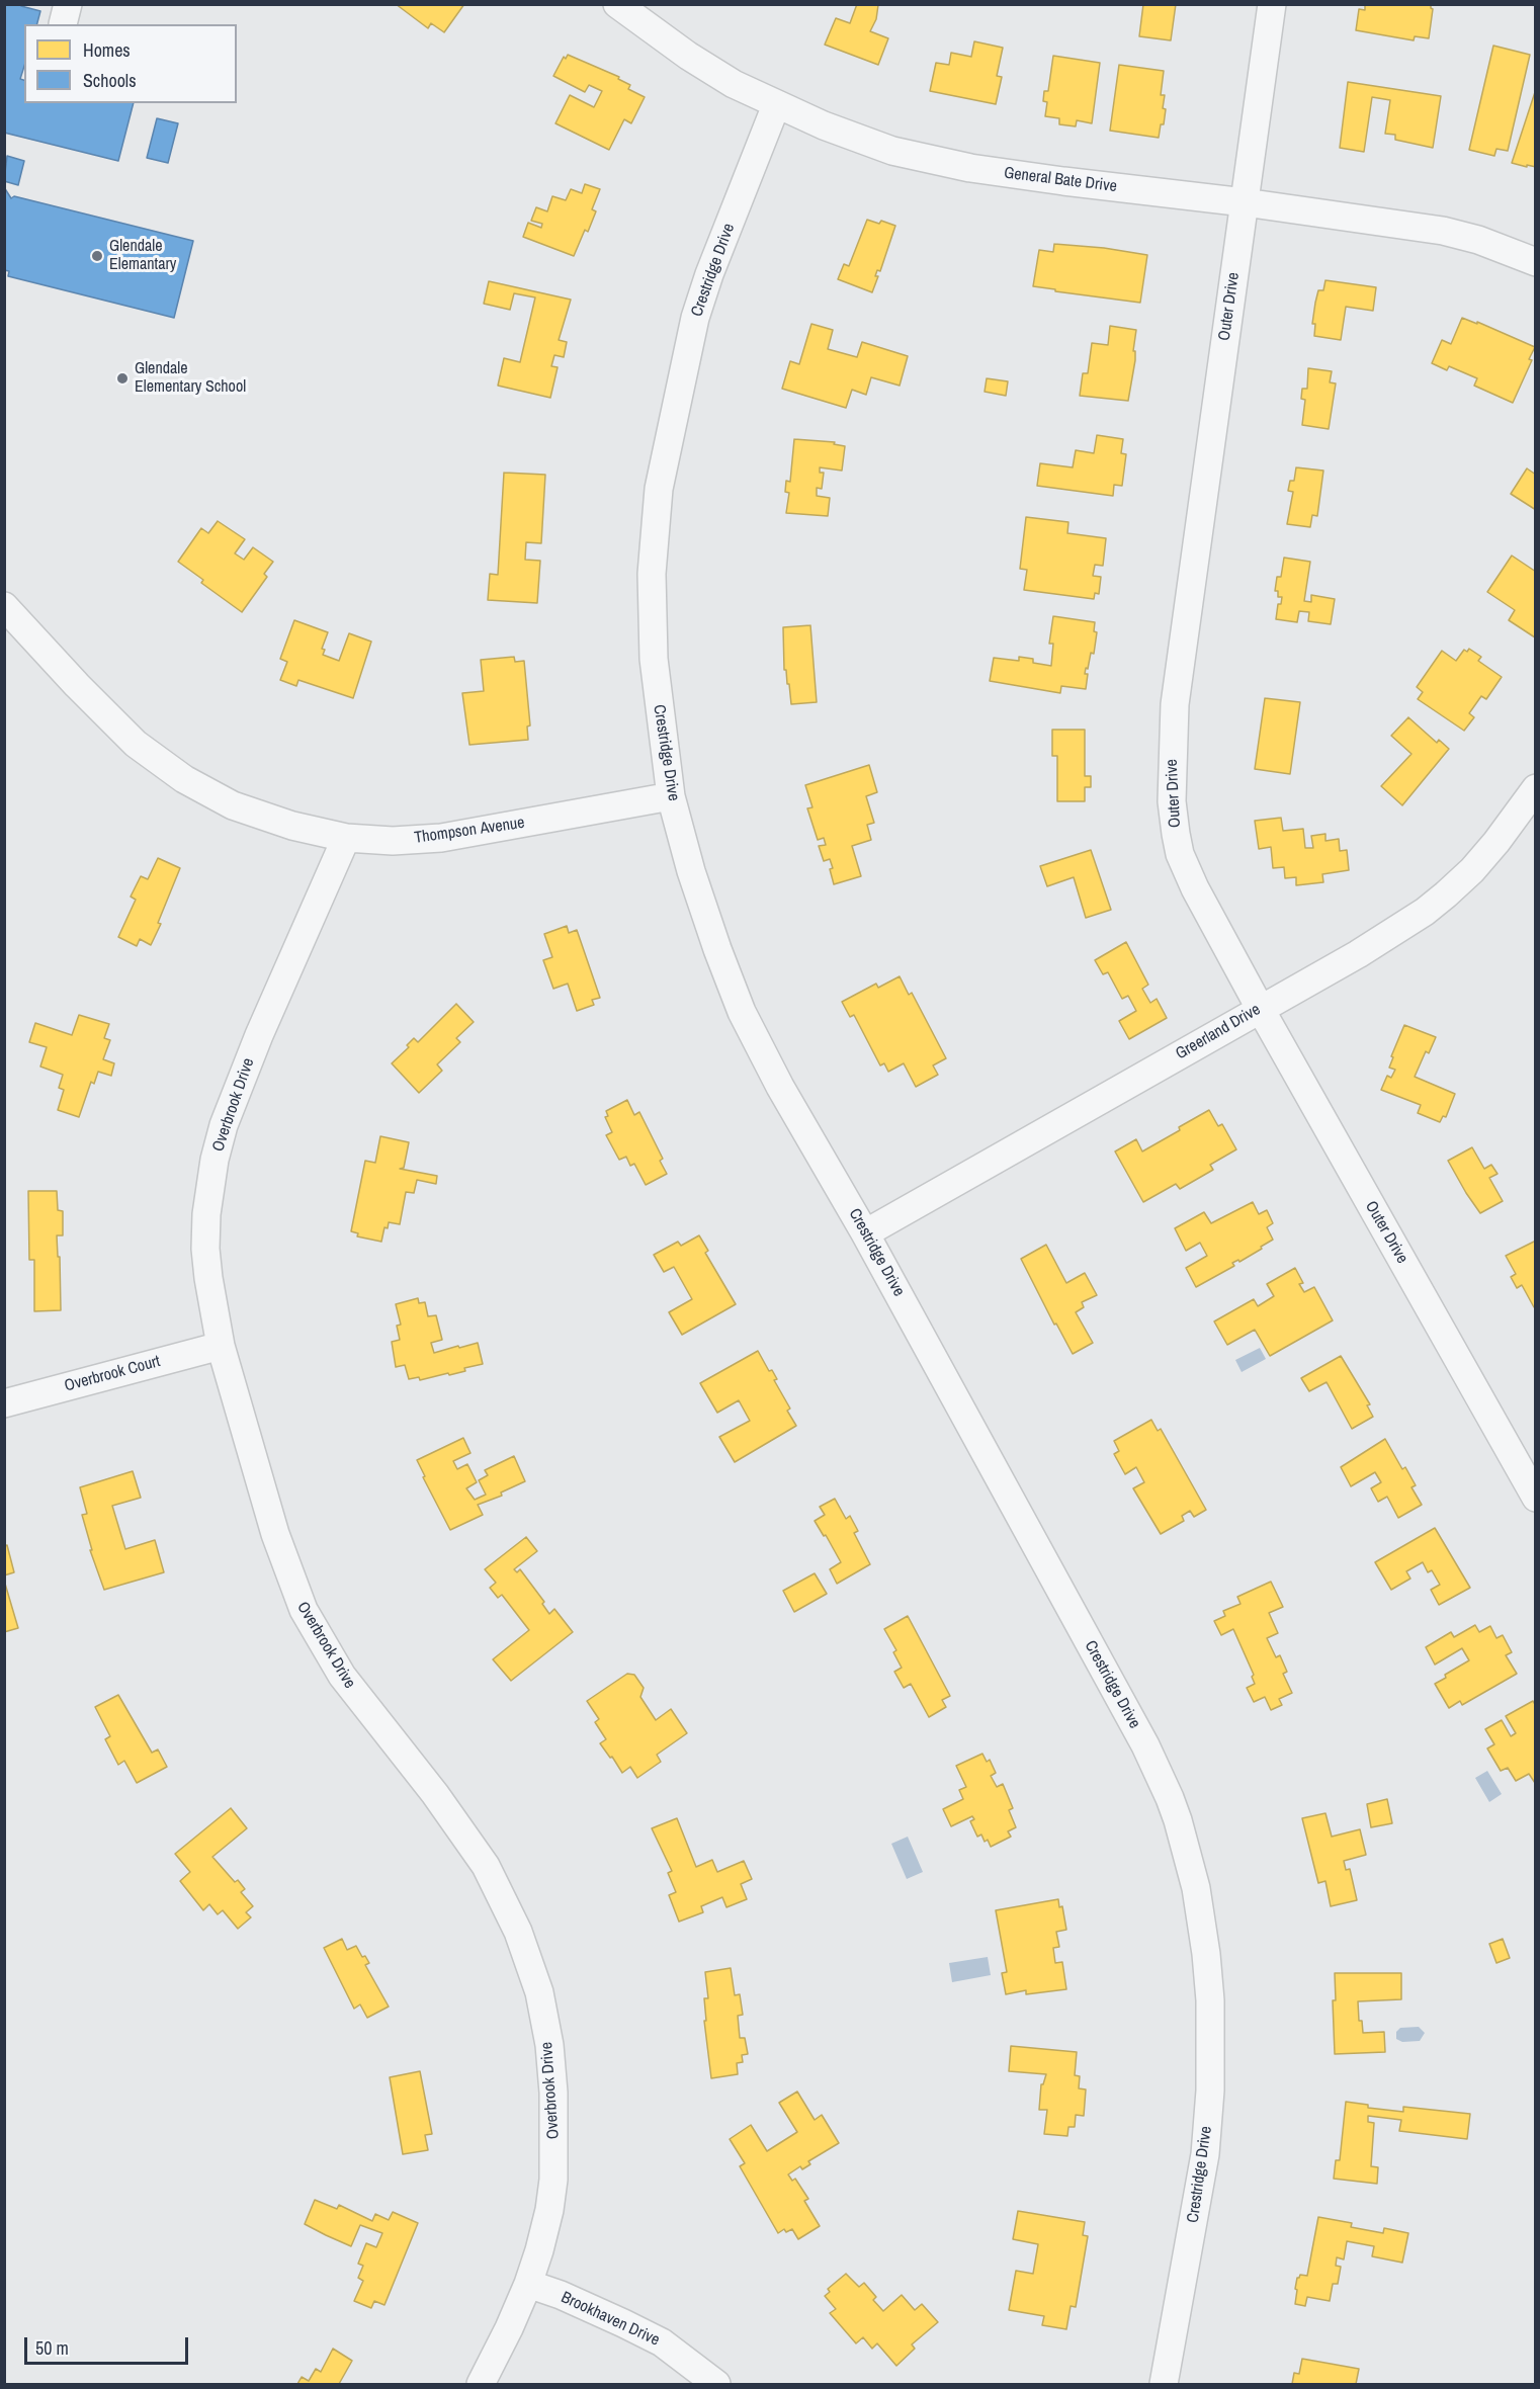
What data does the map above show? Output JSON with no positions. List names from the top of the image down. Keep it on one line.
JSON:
{"streets":{"street":["General Bate Drive","Crestridge Drive","Outer Drive","Thompson Avenue","Greerland Drive","Overbrook Drive","Overbrook Court","Brookhaven Drive"]},"crossings":[["General Bate Drive","Crestridge Drive"],["General Bate Drive","Outer Drive"],["Crestridge Drive","Thompson Avenue"],["Crestridge Drive","Greerland Drive"],["Outer Drive","Greerland Drive"],["Thompson Avenue","Overbrook Drive"],["Overbrook Drive","Overbrook Court"],["Overbrook Drive","Brookhaven Drive"]],"places":["Glendale Elemantary","Glendale Elementary School"],"legend":["Homes","Schools"],"scale_bar":"50 m"}
